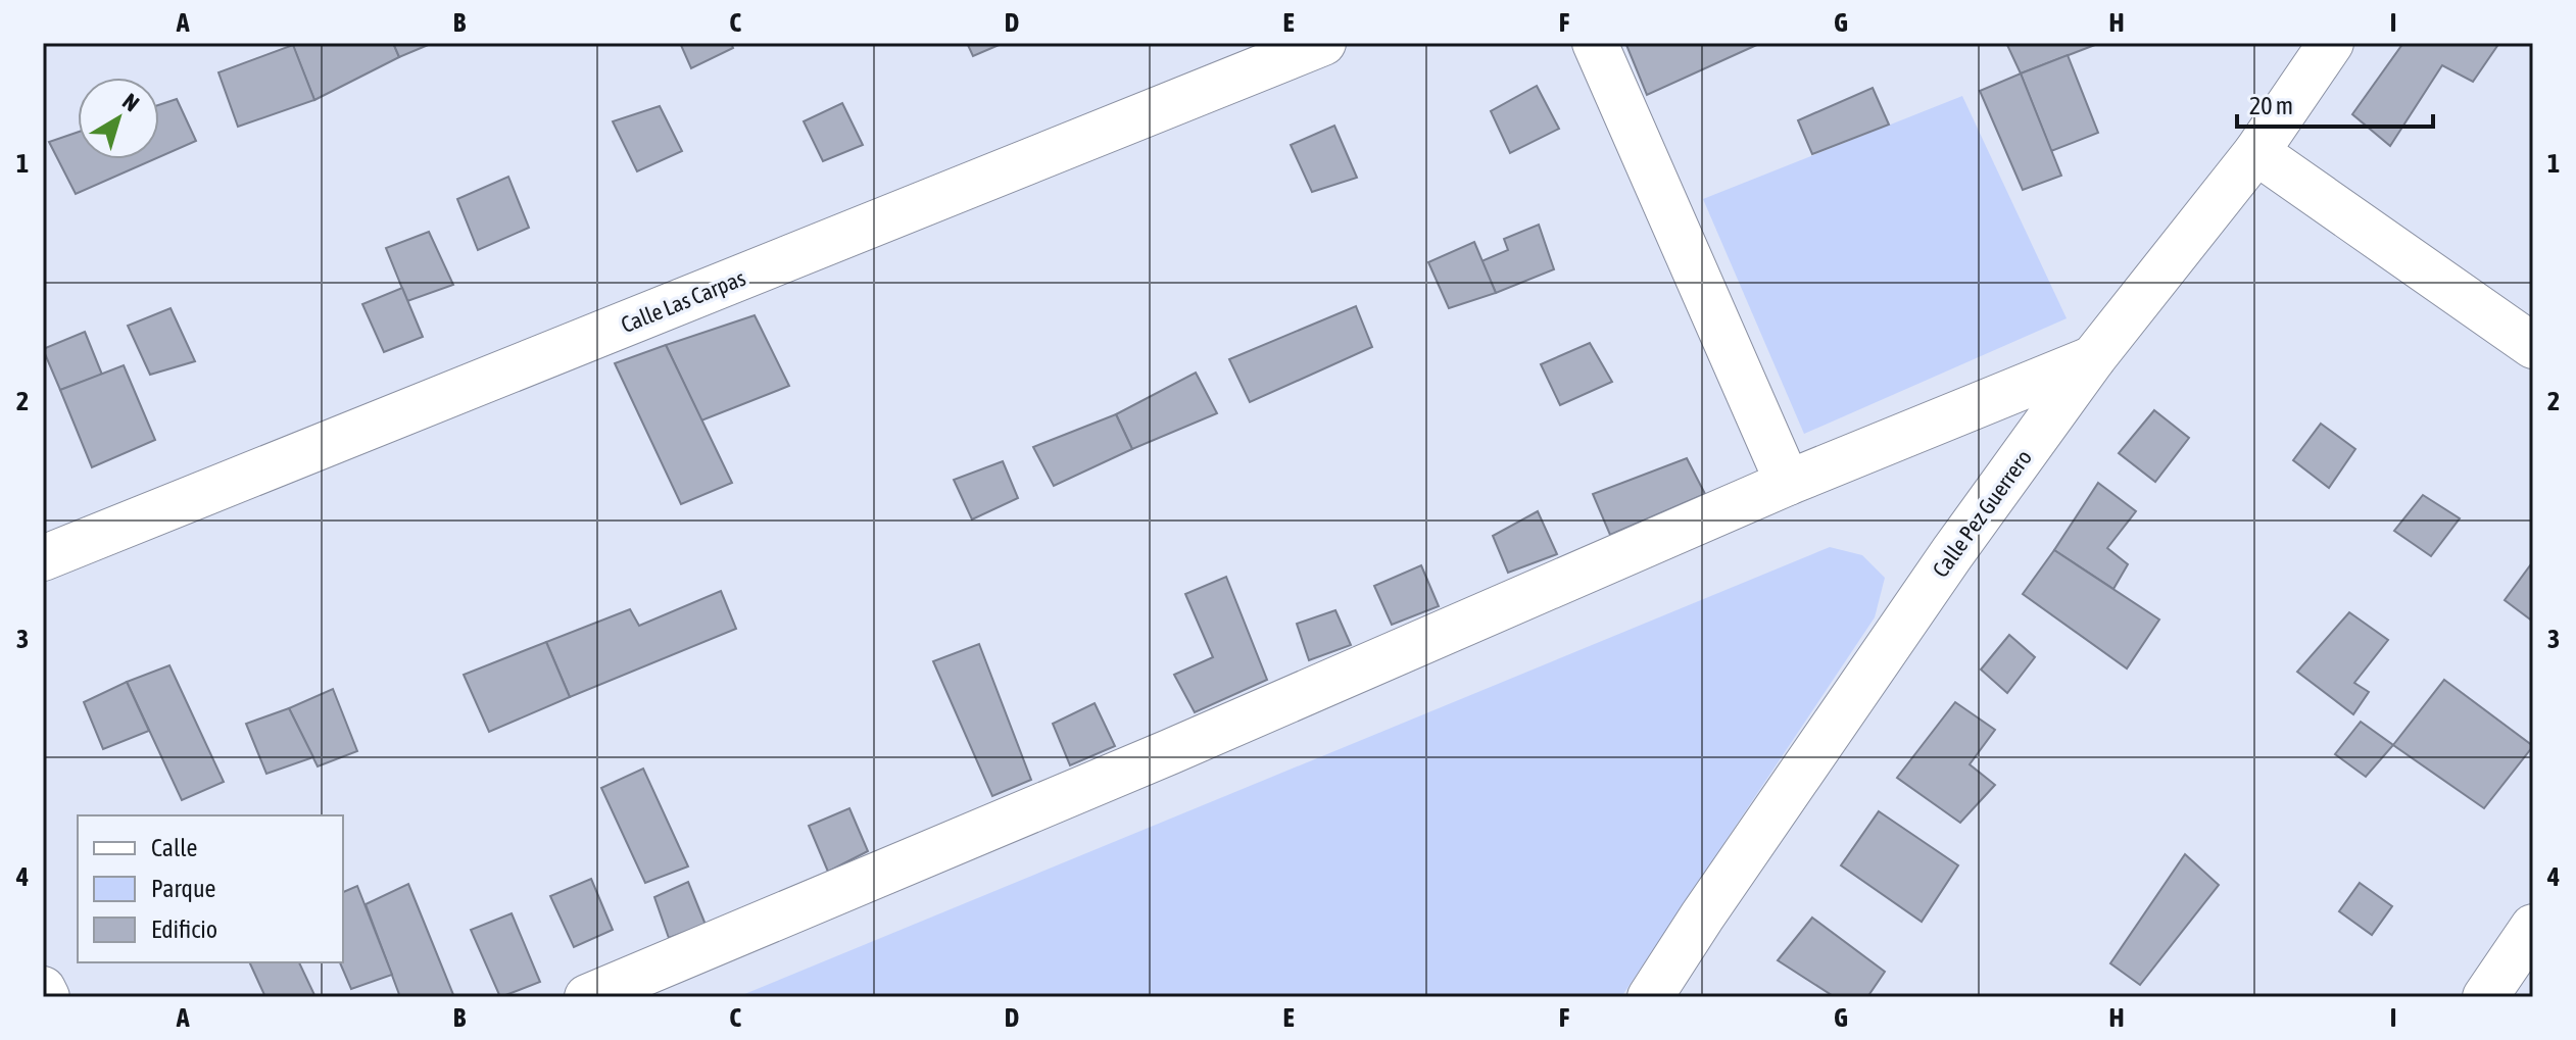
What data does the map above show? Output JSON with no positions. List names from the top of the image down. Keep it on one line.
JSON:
{"streets":{"street":["Calle Las Carpas","Calle Pez Guerrero"]},"legend":["Calle","Parque","Edificio"],"scale_bar":"20 m","north":"top right","grid":{"columns":["A","B","C","D","E","F","G","H","I"],"rows":["1","2","3","4"]}}
